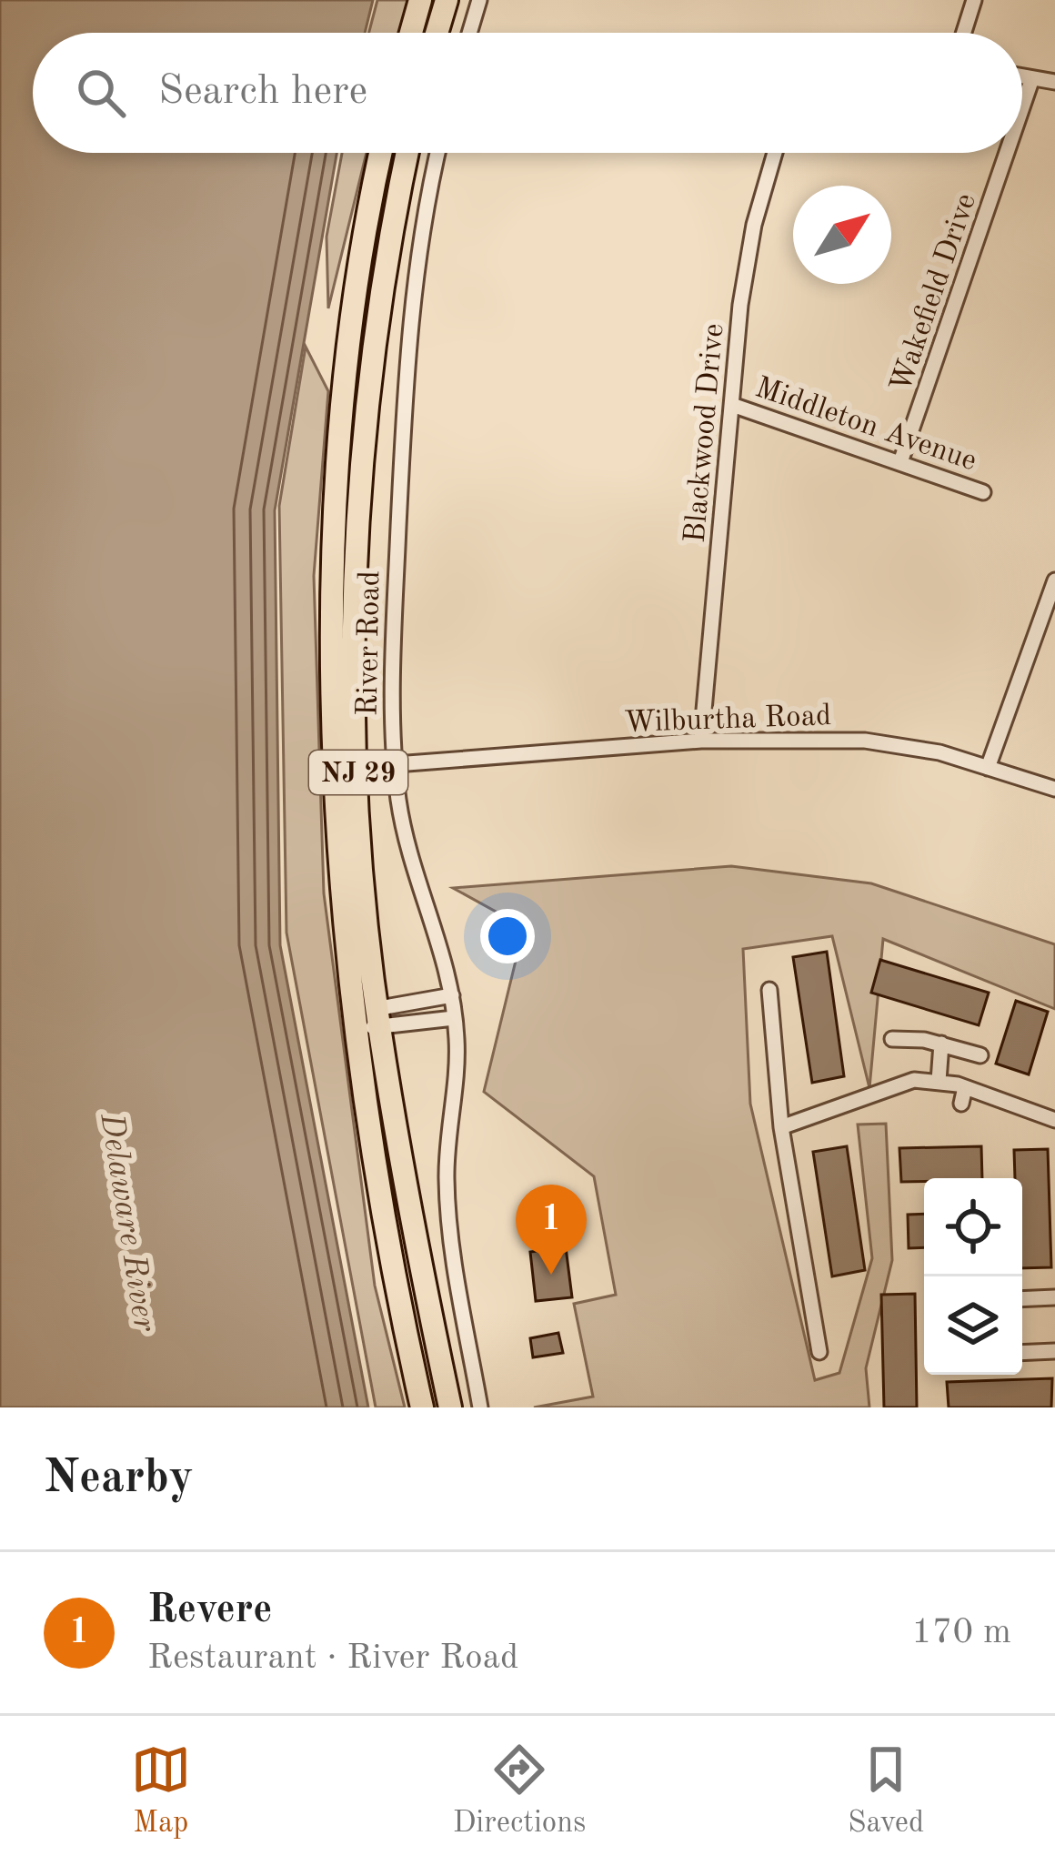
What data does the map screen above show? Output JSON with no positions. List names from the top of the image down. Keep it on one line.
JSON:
{"streets":{"highway":["River Road","NJ 29"],"street":["Wakefield Drive","Middleton Avenue","Blackwood Drive","Wilburtha Road"]},"crossings":[["Wakefield Drive","Middleton Avenue"],["Middleton Avenue","Blackwood Drive"],["Blackwood Drive","Wilburtha Road"],["River Road","Wilburtha Road"]],"water":["Delaware River"],"north":"top right","page":{"search":"Search here","pins":"1","heading":"Nearby","list":[{"mark":"1","name":"Revere","note":"Restaurant · River Road","value":"170 m"}],"nav":["Map","Directions","Saved"]}}
